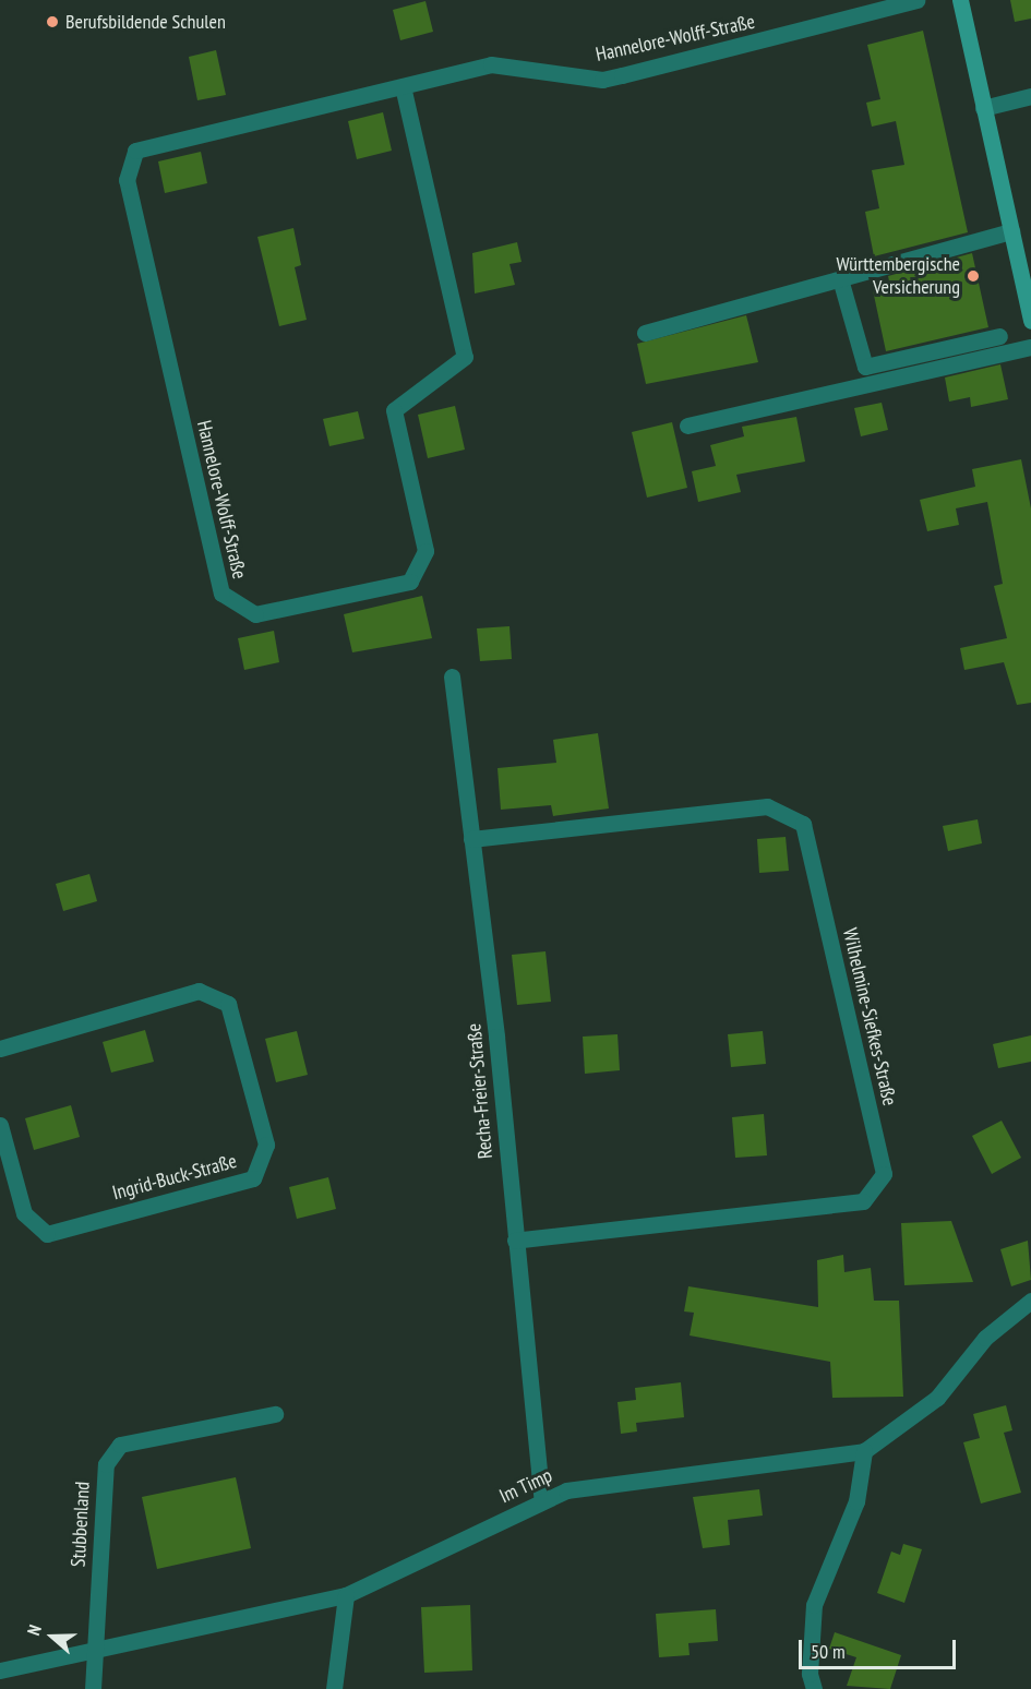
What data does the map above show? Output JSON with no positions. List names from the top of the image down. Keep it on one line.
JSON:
{"streets":{"street":["Hannelore-Wolff-Straße","Wilhelmine-Siefkes-Straße","Recha-Freier-Straße","Ingrid-Buck-Straße","Im Timp","Stubbenland"]},"crossings":[["Wilhelmine-Siefkes-Straße","Recha-Freier-Straße"],["Recha-Freier-Straße","Im Timp"],["Im Timp","Stubbenland"]],"places":["Berufsbildende Schulen","Württembergische Versicherung"],"scale_bar":"50 m","north":"left"}
